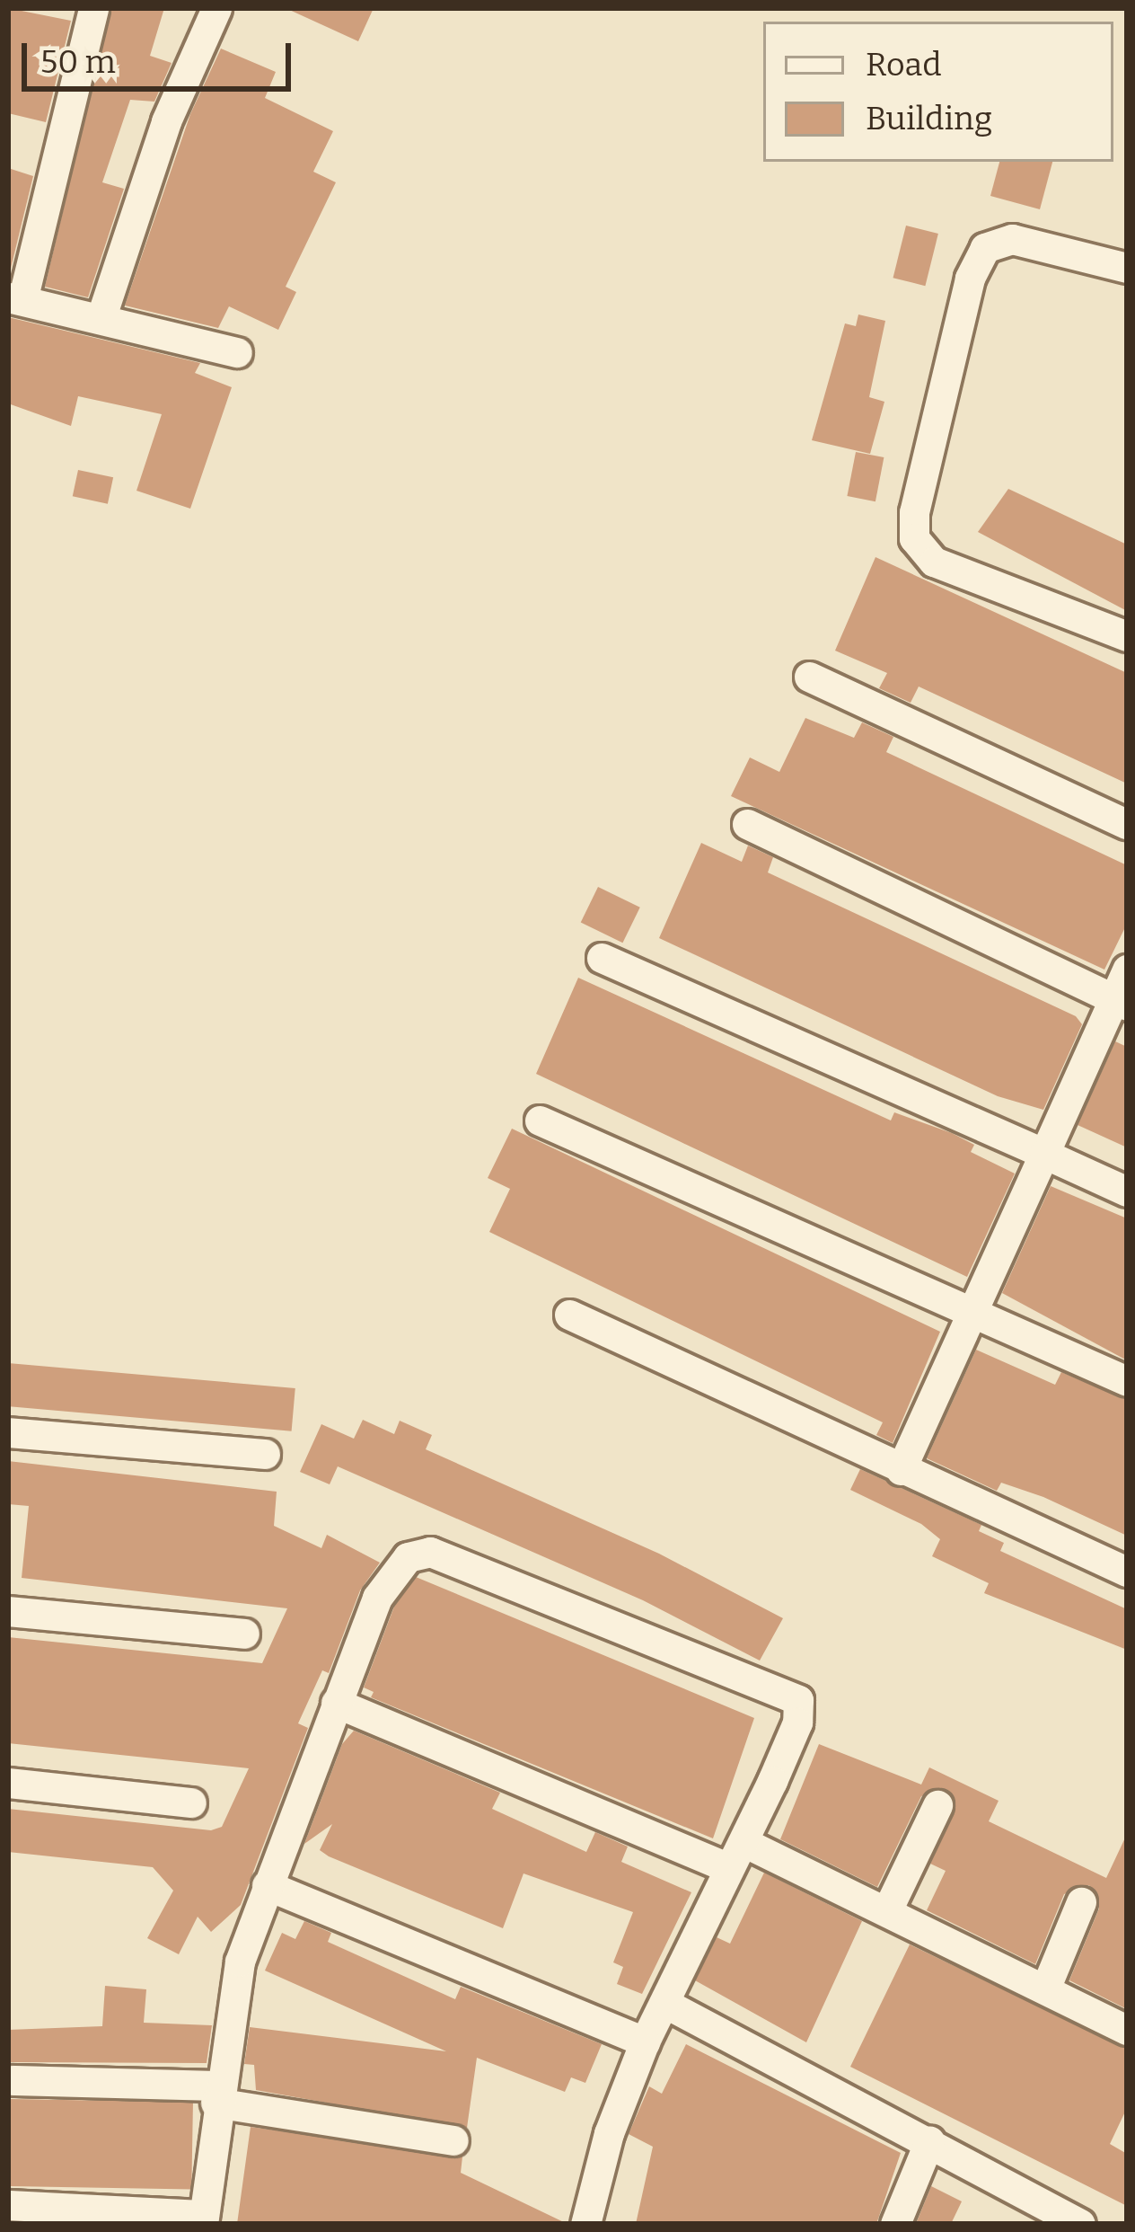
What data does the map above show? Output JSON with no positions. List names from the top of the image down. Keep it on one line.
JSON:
{"legend":["Road","Building"],"scale_bar":"50 m"}
